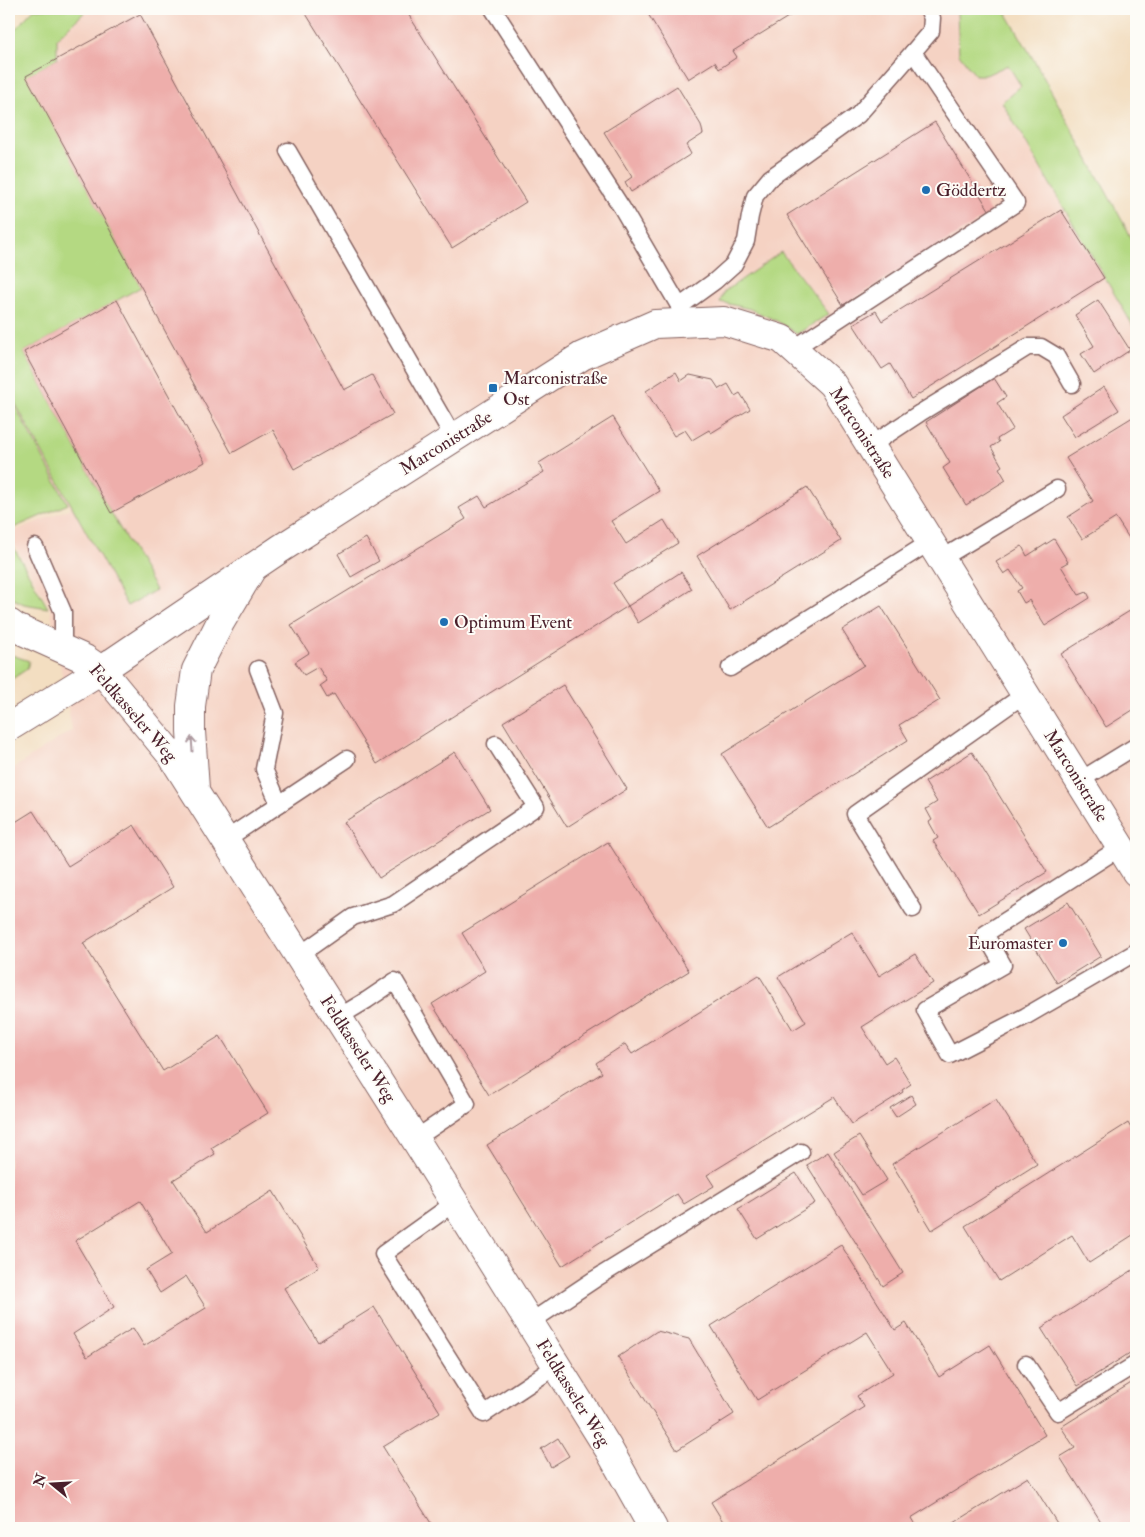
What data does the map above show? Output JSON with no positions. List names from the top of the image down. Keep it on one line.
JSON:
{"streets":{"street":["Marconistraße","Feldkasseler Weg"]},"crossings":[["Marconistraße","Feldkasseler Weg"]],"places":{"other":["Göddertz","Optimum Event","Euromaster"],"transit":["Marconistraße Ost"]},"north":"left"}
